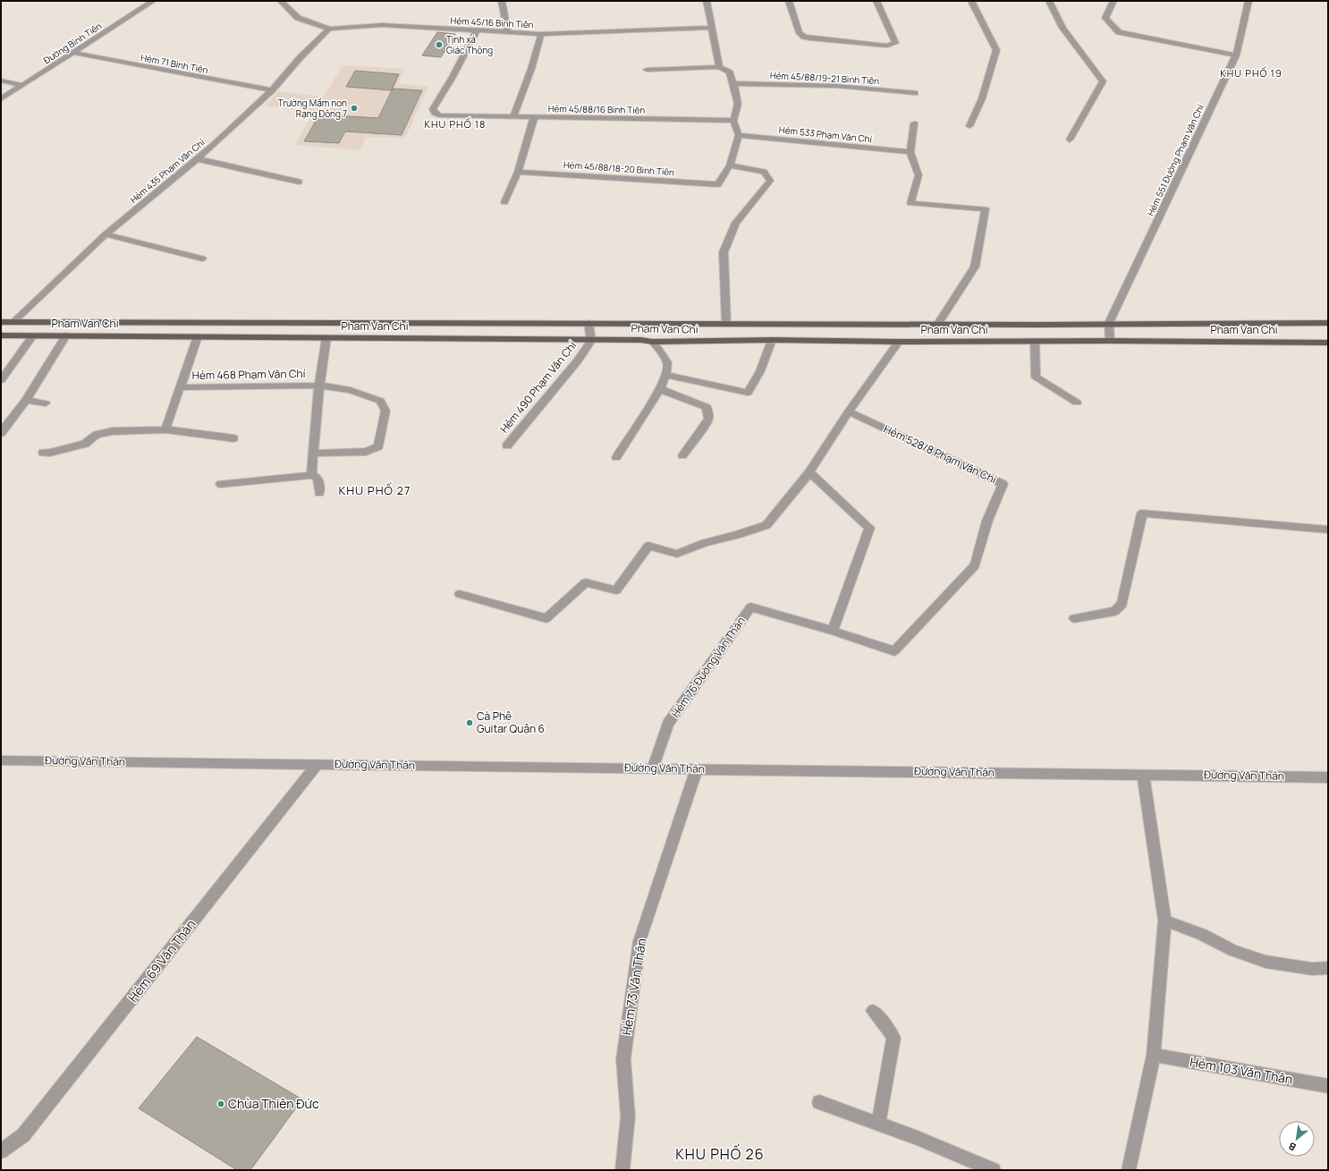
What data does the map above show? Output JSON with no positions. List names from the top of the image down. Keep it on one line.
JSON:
{"streets":{"main road":["Pham Van Chi"],"street":["Hẻm 45/16 Bình Tiên","Đường Bình Tiên","Hẻm 71 Bình Tiên","Hẻm 45/88/19-21 Bình Tiên","Hẻm 45/88/16 Bình Tiên","Hẻm 533 Phạm Văn Chí","Hẻm 551 Đường Phạm Văn Chí","Hẻm 45/88/18-20 Bình Tiên","Hẻm 435 Phạm Văn Chí","Hẻm 468 Phạm Văn Chí","Hẻm 490 Phạm Văn Chí","Hẻm 528/8 Phạm Văn Chí","Hẻm 76 Đường Văn Thân","Đường Văn Thân","Hẻm 69 Văn Thân","Hẻm 73 Văn Thân","Hẻm 103 Văn Thân"]},"crossings":[["Hẻm 45/16 Bình Tiên","Hẻm 45/88/16 Bình Tiên"],["Hẻm 45/16 Bình Tiên","Hẻm 435 Phạm Văn Chí"],["Đường Bình Tiên","Hẻm 71 Bình Tiên"],["Hẻm 71 Bình Tiên","Hẻm 435 Phạm Văn Chí"],["Hẻm 551 Đường Phạm Văn Chí","Pham Van Chi"],["Hẻm 435 Phạm Văn Chí","Pham Van Chi"],["Pham Van Chi","Hẻm 468 Phạm Văn Chí"],["Pham Van Chi","Hẻm 490 Phạm Văn Chí"],["Hẻm 528/8 Phạm Văn Chí","Hẻm 76 Đường Văn Thân"],["Hẻm 76 Đường Văn Thân","Đường Văn Thân"],["Đường Văn Thân","Hẻm 69 Văn Thân"],["Đường Văn Thân","Hẻm 73 Văn Thân"]],"districts":["KHU PHỐ 19","KHU PHỐ 18","KHU PHỐ 27","KHU PHỐ 26"],"places":["Tịnh xá Giác Thông","Trường Mầm non Rạng Đông 7","Cà Phê Guitar Quận 6","Chùa Thiên Đức"],"north":"bottom left"}
